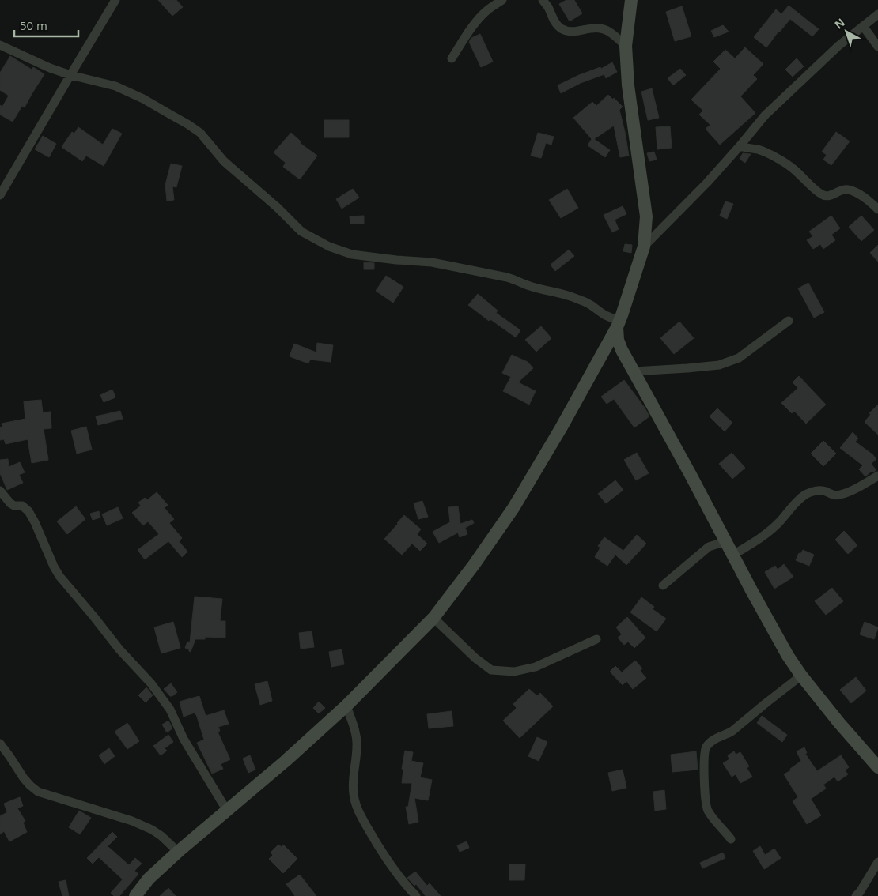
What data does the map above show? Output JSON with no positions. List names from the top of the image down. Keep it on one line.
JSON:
{"scale_bar":"50 m","north":"top left"}
